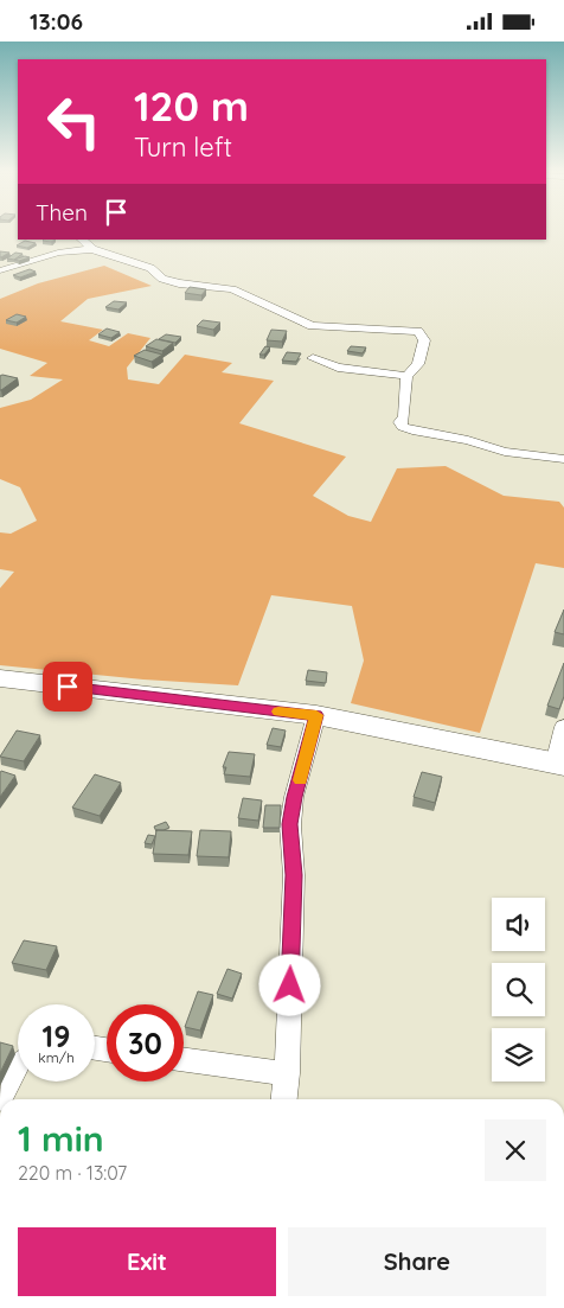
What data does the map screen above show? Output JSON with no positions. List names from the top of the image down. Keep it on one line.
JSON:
{"page":{"status":"13:06","turn":["120 m","Turn left"],"then":"Then","speed":"19 km/h","limit":"30","heading":["1 min","220 m · 13:07"],"buttons":["Exit","Share"]}}
